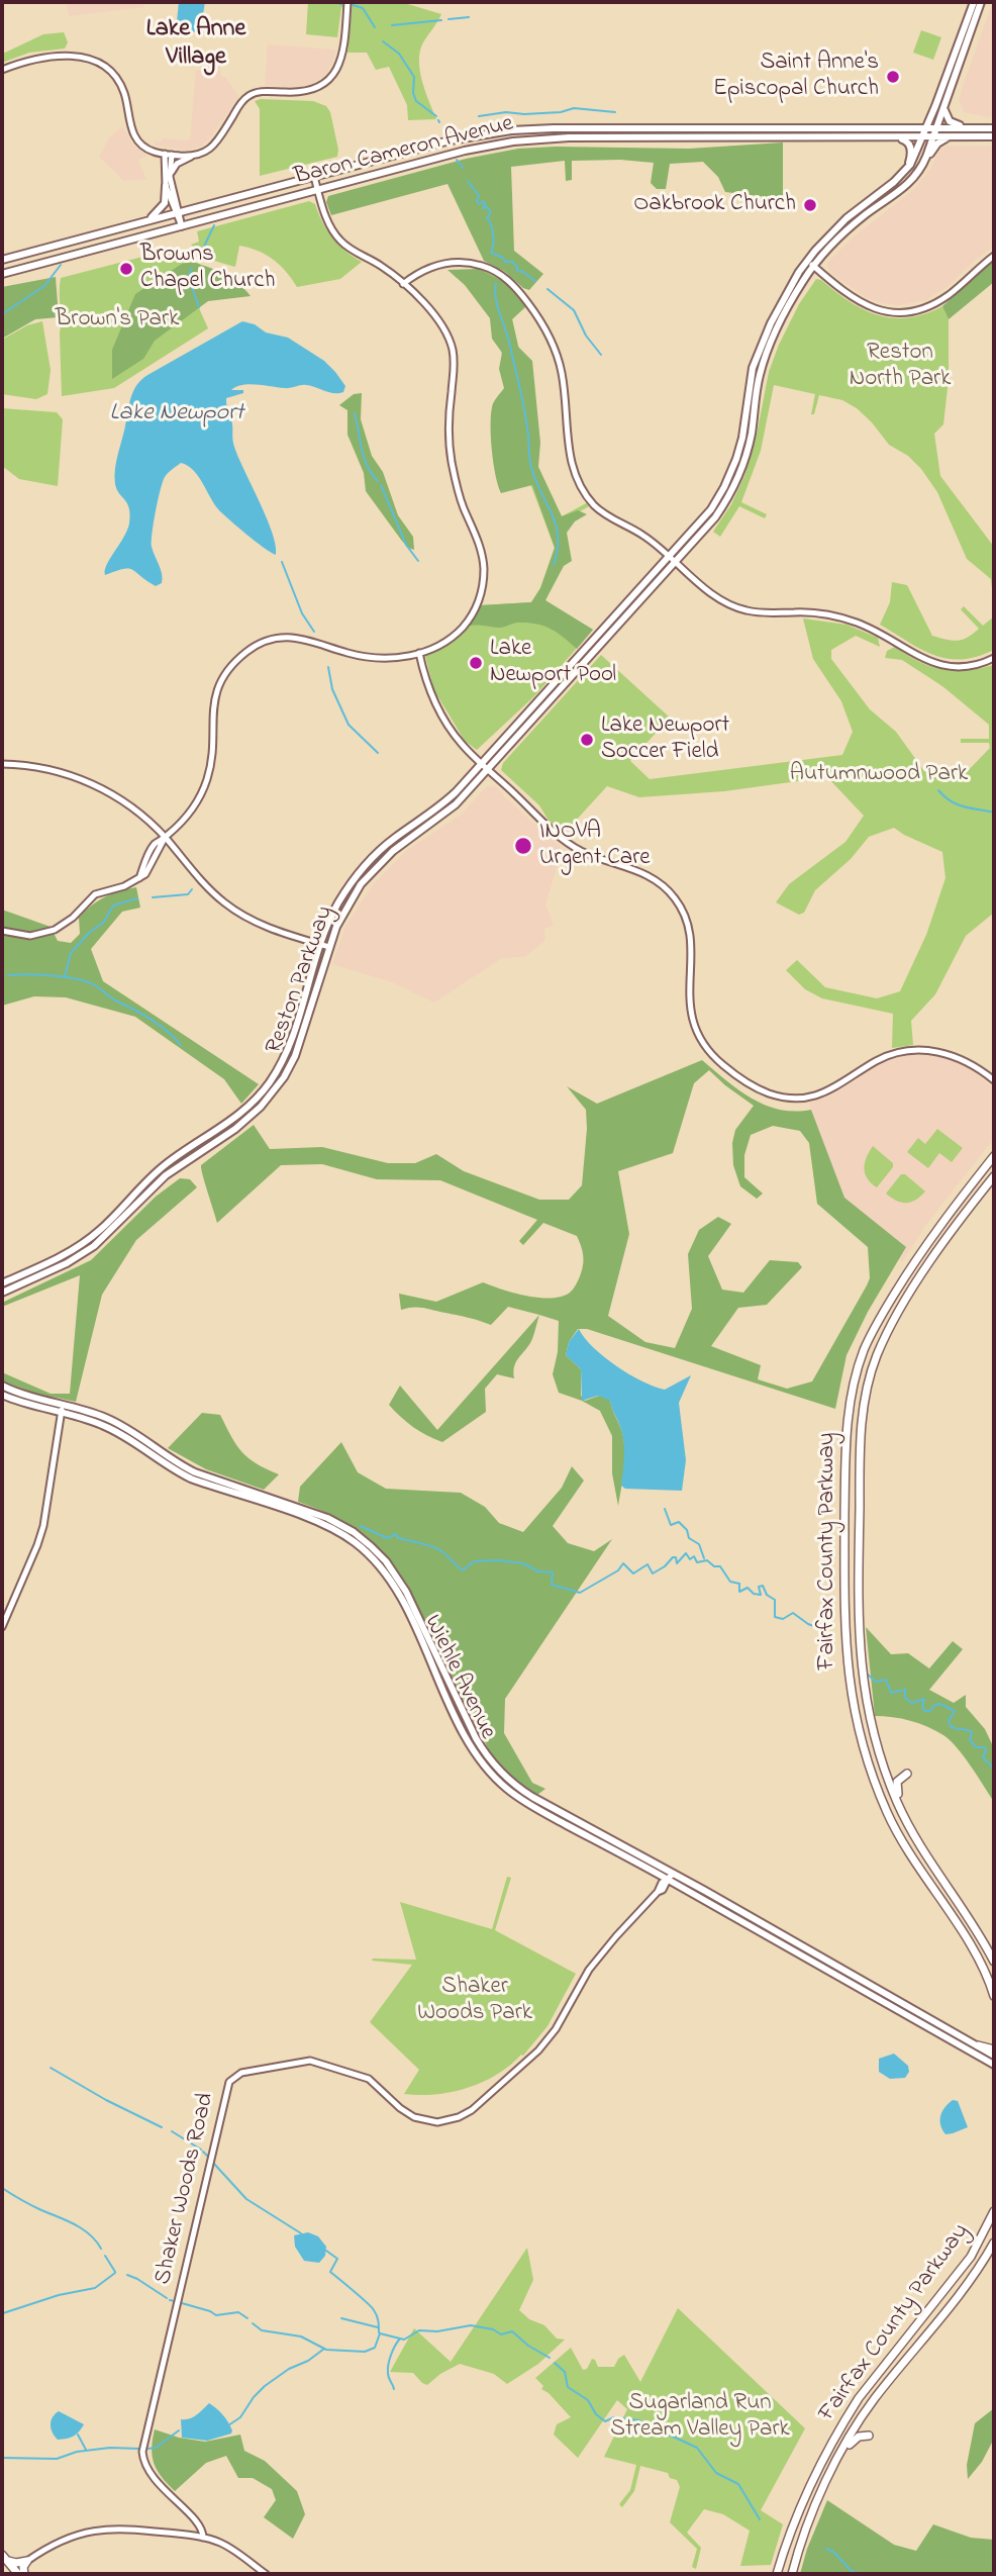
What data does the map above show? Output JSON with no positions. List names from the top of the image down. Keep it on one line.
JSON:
{"streets":{"highway":["Fairfax County Parkway"],"main road":["Baron Cameron Avenue","Reston Parkway","Wiehle Avenue"],"street":["Shaker Woods Road"]},"crossings":[["Baron Cameron Avenue","Reston Parkway"],["Wiehle Avenue","Shaker Woods Road"]],"districts":["Lake Anne Village"],"water":["Lake Newport"],"parks":["Brown's Park","Reston North Park","Autumnwood Park","Shaker Woods Park","Sugarland Run Stream Valley Park"],"places":["Saint Anne's Episcopal Church","Oakbrook Church","Browns Chapel Church","Lake Newport Pool","Lake Newport Soccer Field","INOVA Urgent Care"]}
